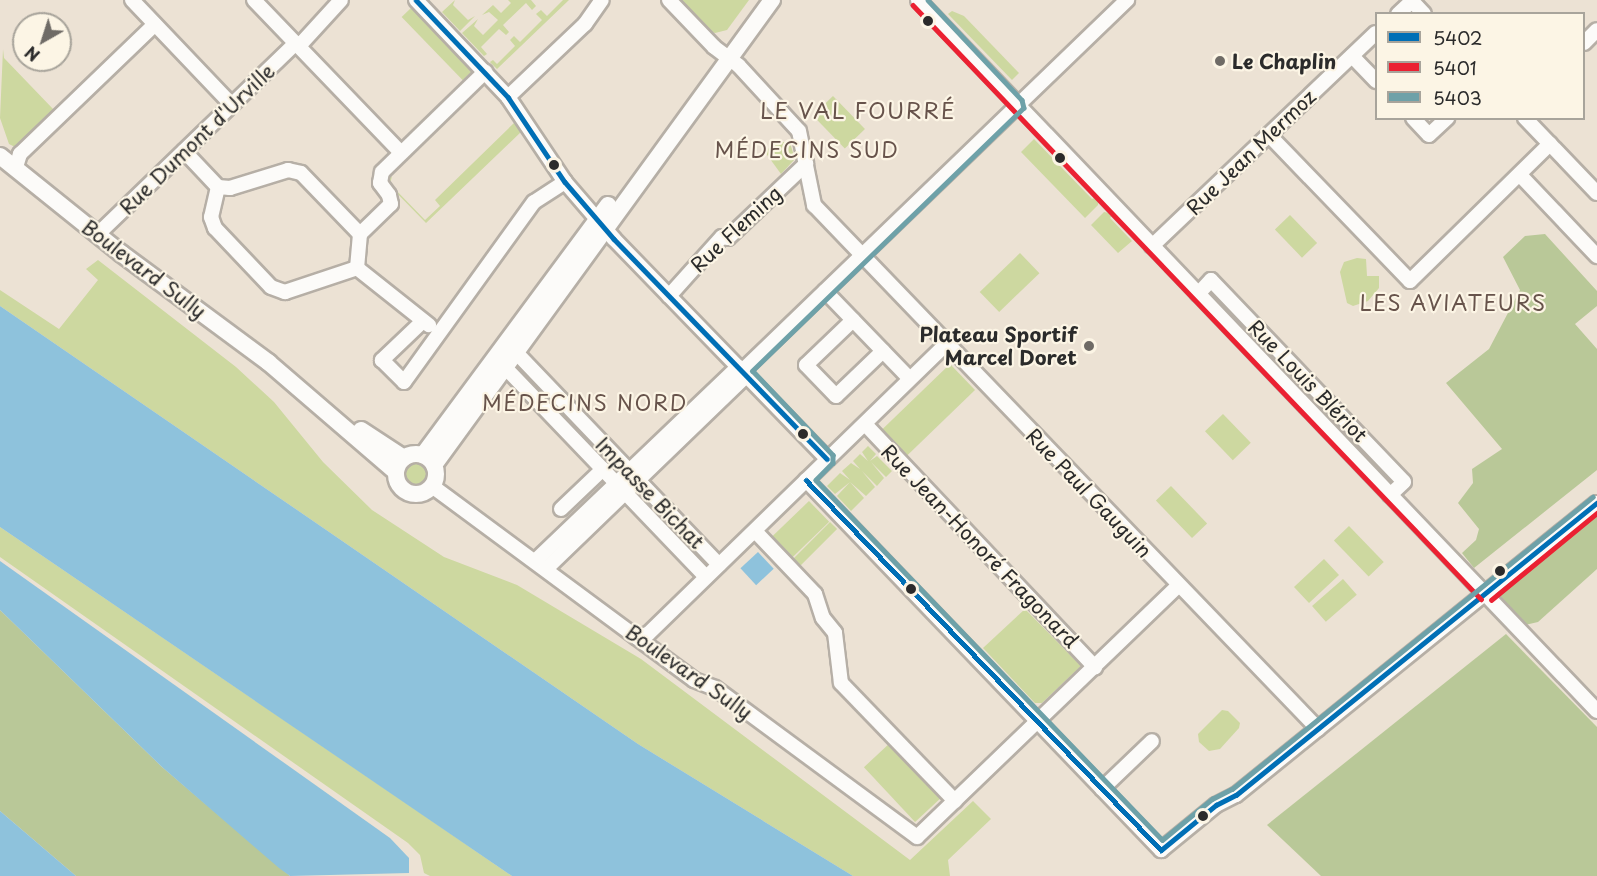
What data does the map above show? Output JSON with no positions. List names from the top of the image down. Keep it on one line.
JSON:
{"streets":{"main road":["Boulevard Sully"],"street":["Rue Dumont d'Urville","Rue Jean Mermoz","Rue Fleming","Impasse Bichat","Rue Paul Gauguin","Rue Jean-Honoré Fragonard"]},"crossings":[["Rue Dumont d'Urville","Boulevard Sully"],["Rue Fleming","Rue Paul Gauguin"]],"districts":["LE VAL FOURRÉ","MÉDECINS SUD","LES AVIATEURS","MÉDECINS NORD"],"places":["Le Chaplin","Plateau Sportif Marcel Doret"],"lines":["transit line 5402","transit line 5403","transit line 5401"],"legend":["5402","5401","5403"],"north":"bottom left"}
